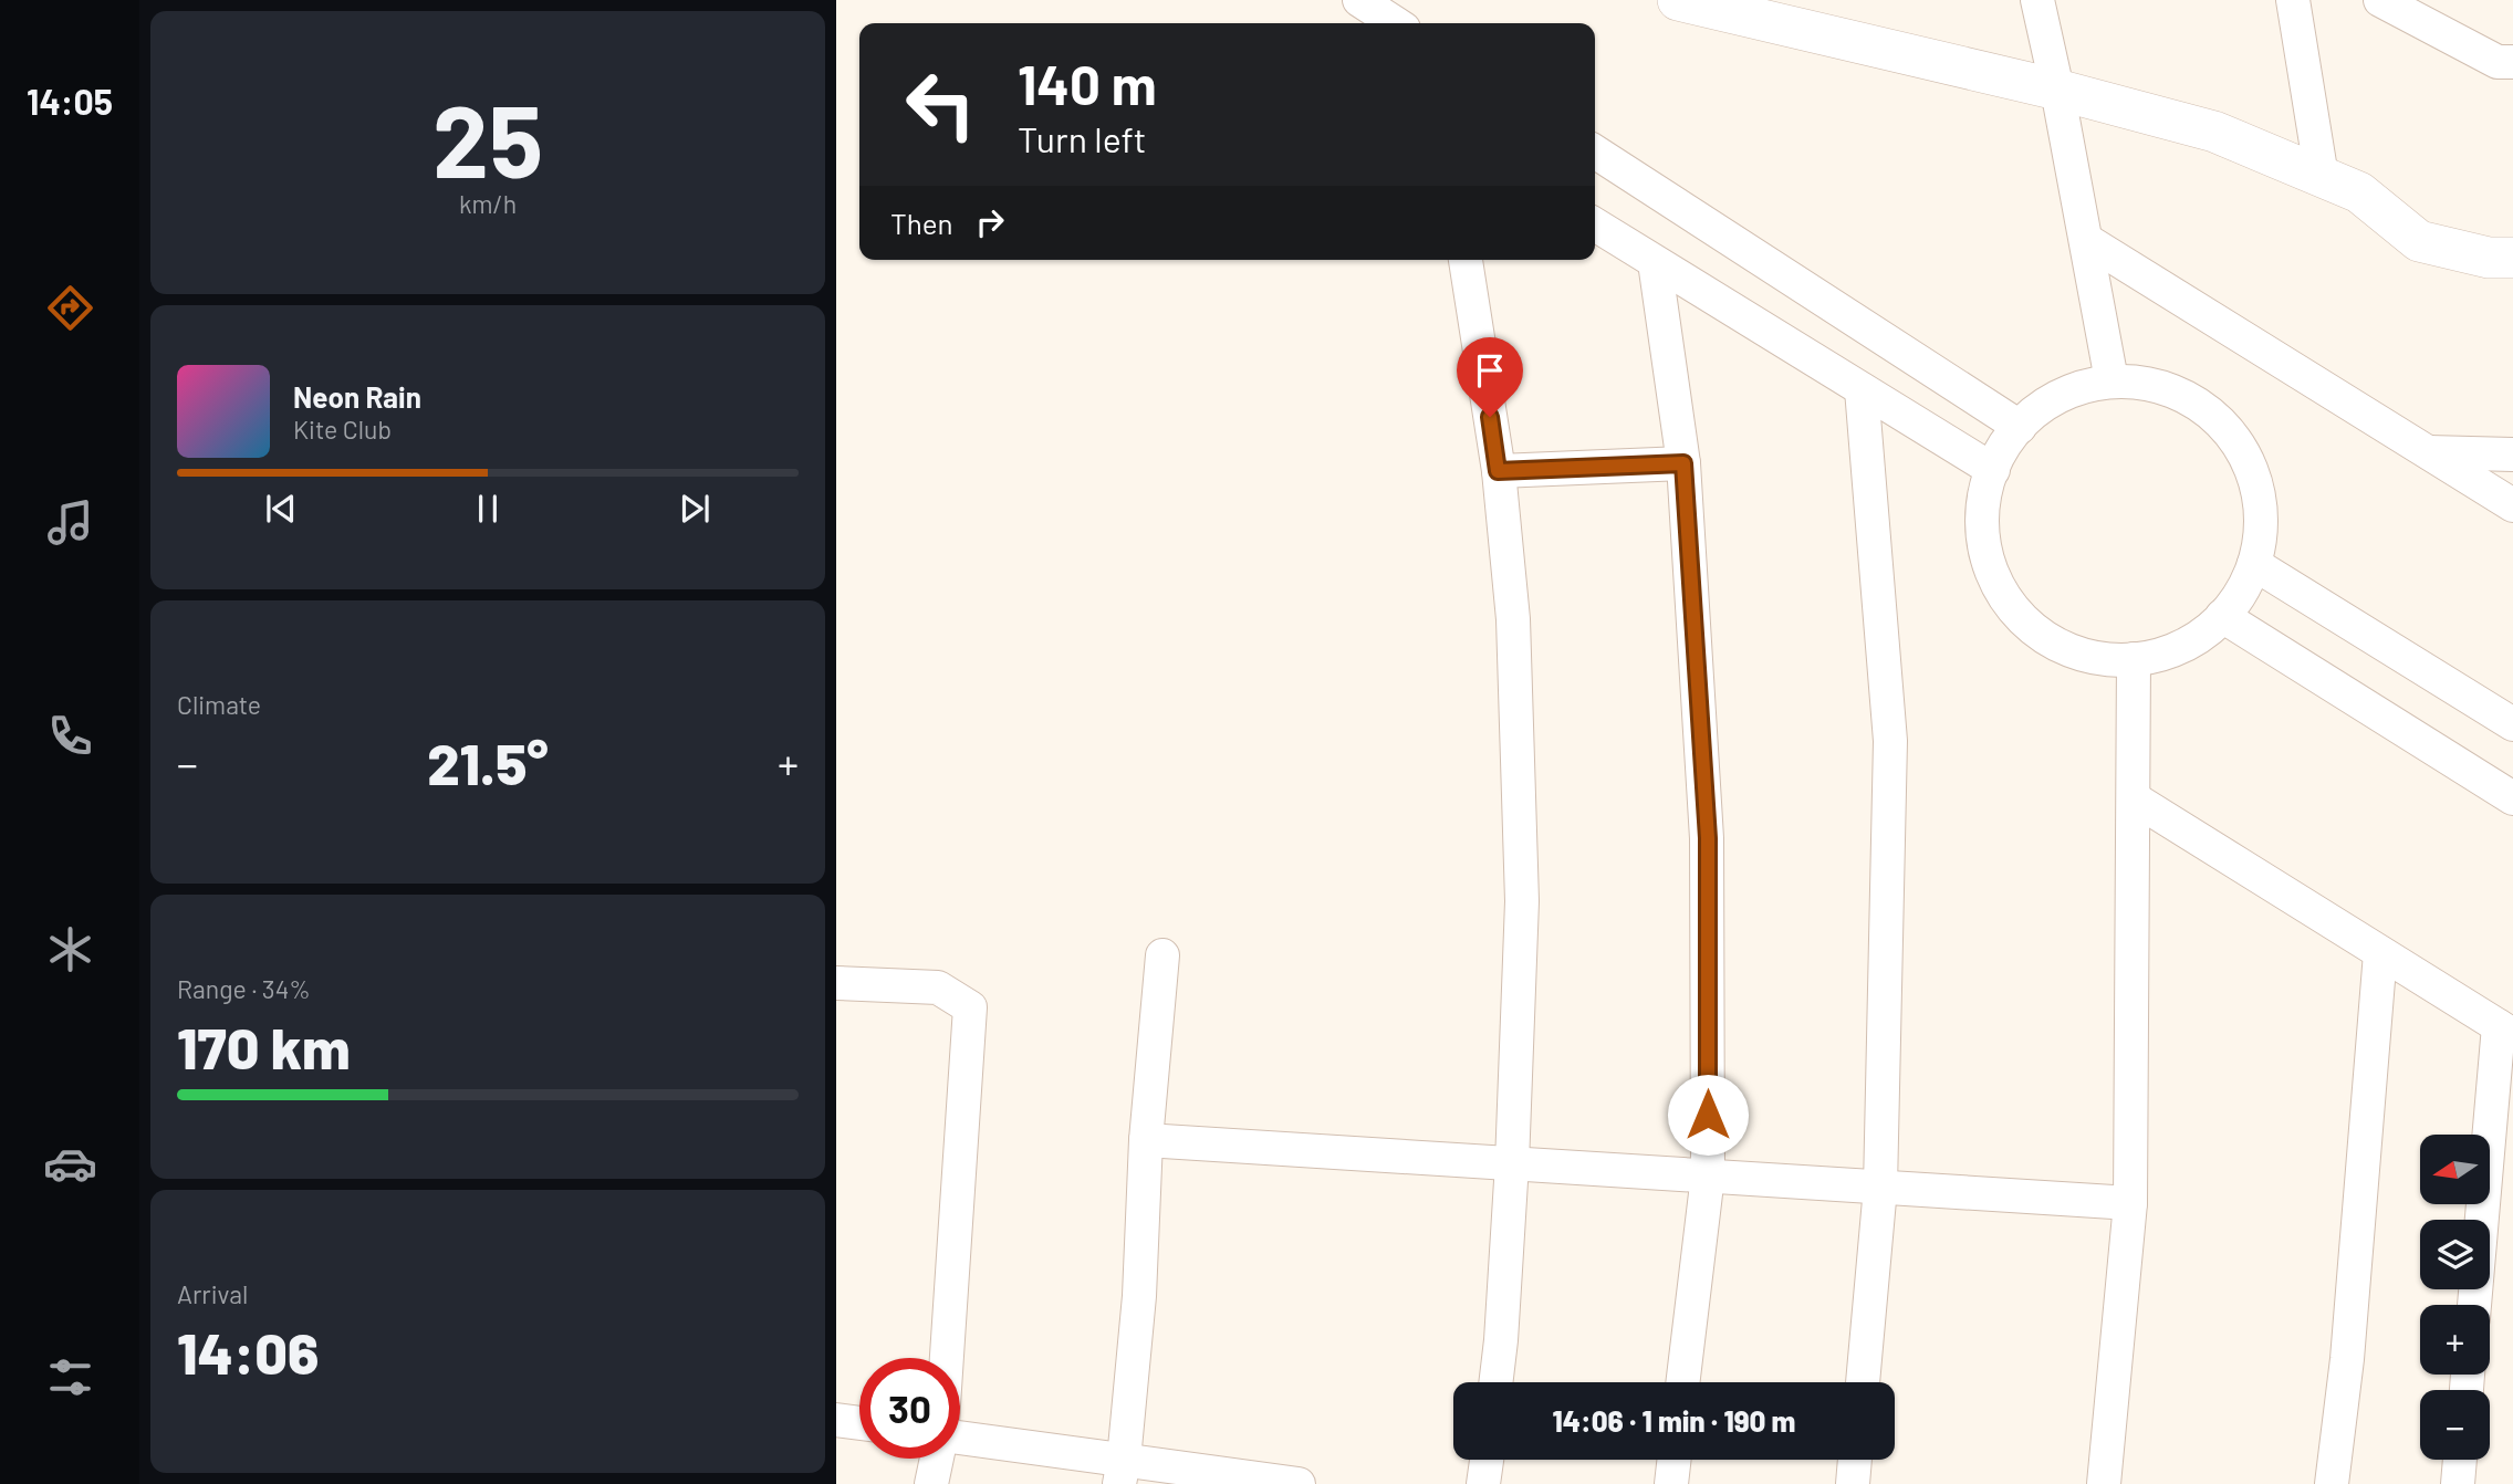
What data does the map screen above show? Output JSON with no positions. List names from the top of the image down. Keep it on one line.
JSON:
{"north":"left","page":{"tabs":"14:05","tile":[["25","km/h"],"Climate",["Range · 34%","170 km"],["Arrival","14:06"]],"turn":["140 m","Turn left"],"then":"Then","song":["Neon Rain","Kite Club"],"heat":["−","21.5°","+"],"map_buttons":["+","−"],"limit":"30","trip":"14:06 · 1 min · 190 m"}}
